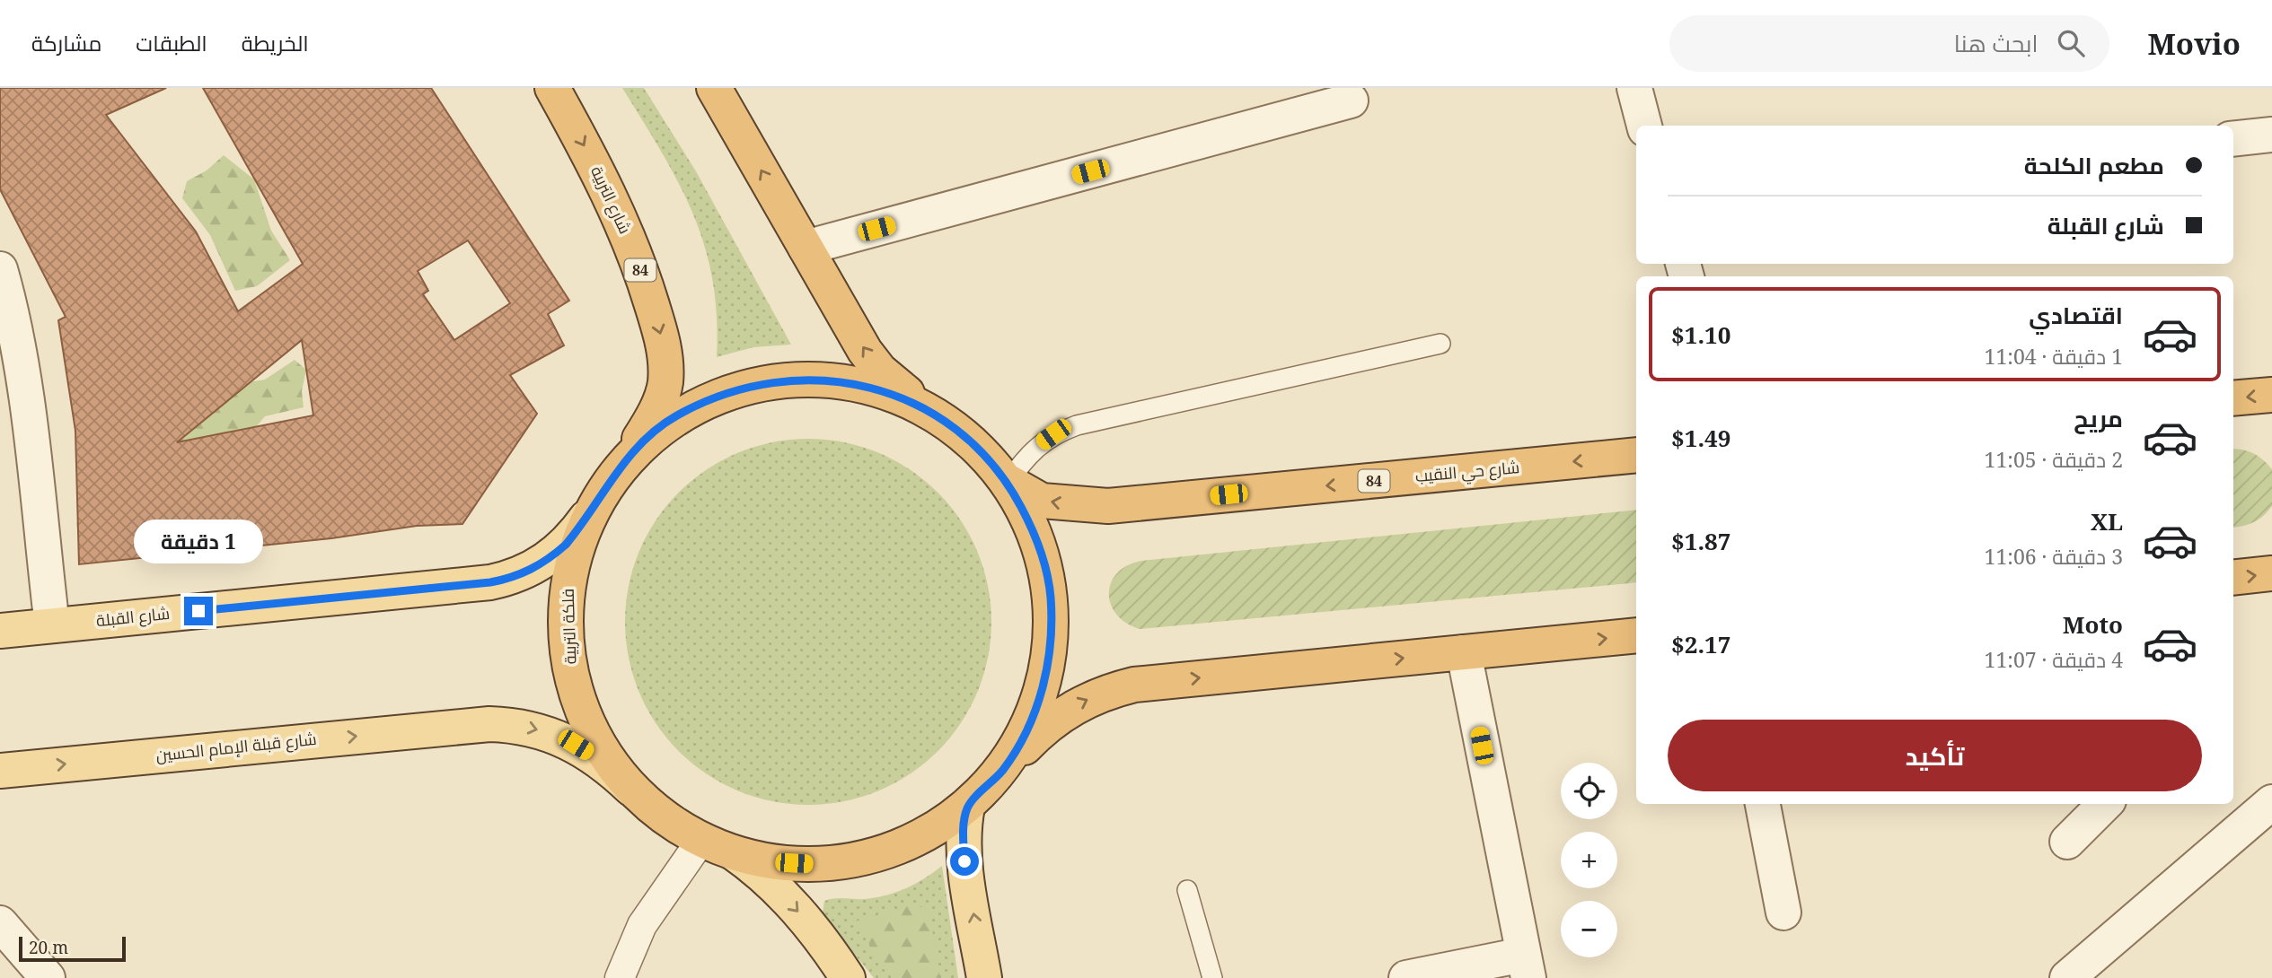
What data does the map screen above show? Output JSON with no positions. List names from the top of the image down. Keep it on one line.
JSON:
{"streets":{"highway":["شارع التربية","84","شارع حي النقيب","فلكة التربية"],"main road":["شارع القبلة","شارع قبلة الإمام الحسين"]},"crossings":[["شارع التربية","فلكة التربية"],["84","فلكة التربية"],["شارع حي النقيب","فلكة التربية"],["شارع القبلة","فلكة التربية"],["فلكة التربية","شارع قبلة الإمام الحسين"]],"one_way":["شارع قبلة الإمام الحسين"],"scale_bar":"20 m","page":{"header":"Movio","search":"ابحث هنا","nav":["الخريطة","الطبقات","مشاركة"],"banner":["مطعم الكلحة","شارع القبلة"],"list":[{"name":"اقتصادي","note":"1 دقيقة · 11:04","value":"$1.10"},{"name":"مريح","note":"2 دقيقة · 11:05","value":"$1.49"},{"name":"XL","note":"3 دقيقة · 11:06","value":"$1.87"},{"name":"Moto","note":"4 دقيقة · 11:07","value":"$2.17"}],"bubble":"1 دقيقة","buttons":"تأكيد","map_buttons":["+","−"],"scale":"20 m"}}
